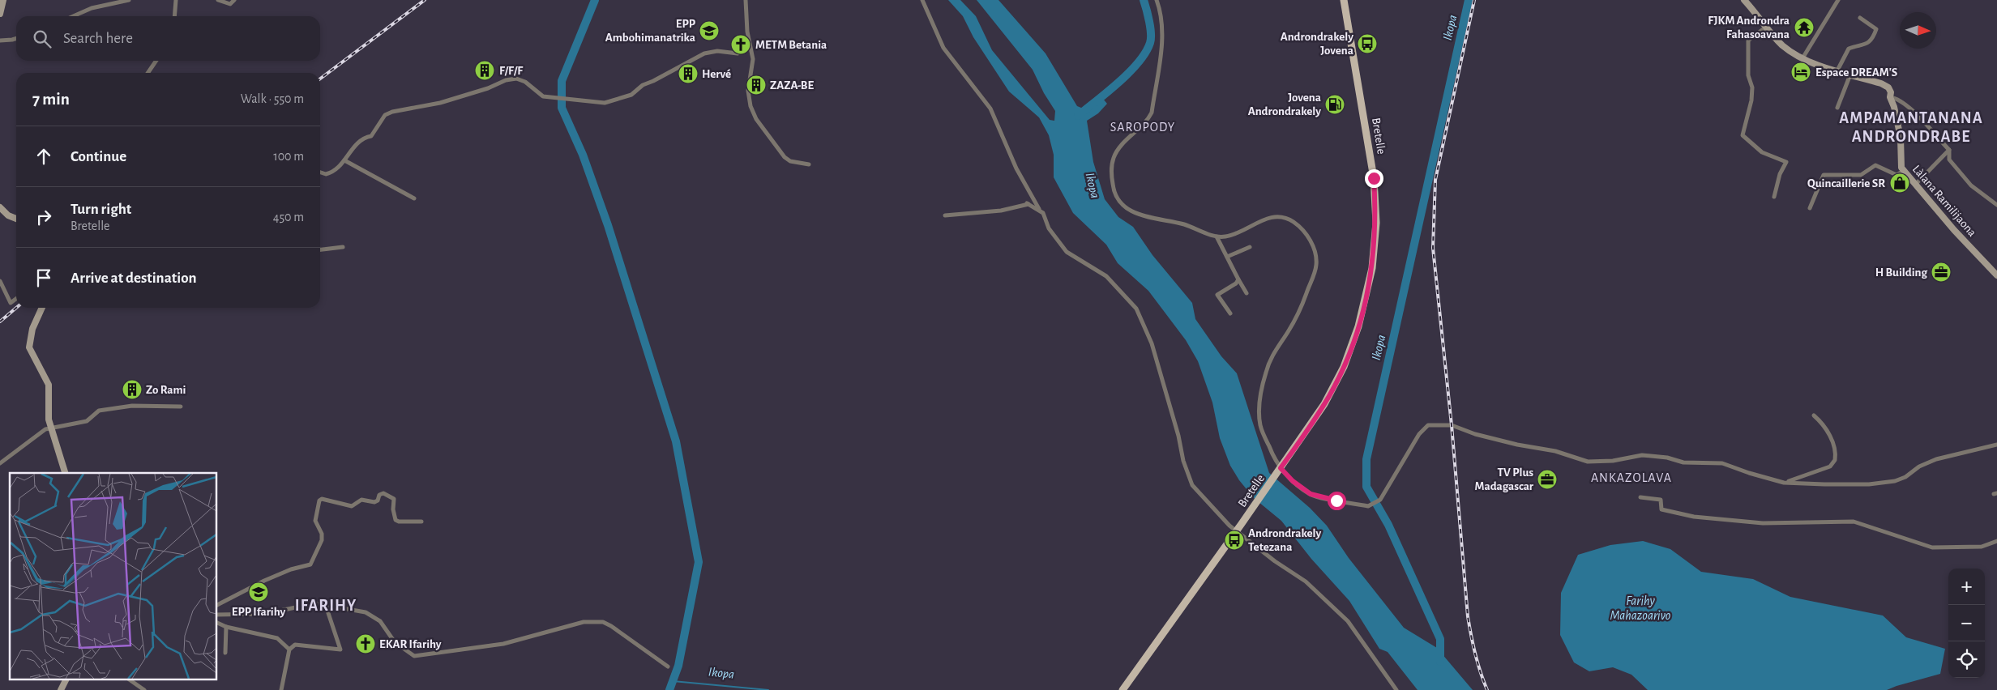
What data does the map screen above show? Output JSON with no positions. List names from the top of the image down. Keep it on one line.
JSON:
{"streets":{"main road":["Bretelle"],"street":["Làlana Ramilijaona"]},"districts":["AMPAMANTANANA ANDRONDRABE","SAROPODY","ANKAZOLAVA","IFARIHY"],"water":["Ikopa","Farihy Mahazoarivo"],"places":{"temple":["FJKM Androndra Fahasoavana"],"school or university":["EPP Ambohimanatrika","EPP Ifarihy"],"bus stop":["Androndrakely Jovena","Androndrakely Tetezana"],"church":["METM Betania","EKAR Ifarihy"],"building":["F/F/F","Hervé","ZAZA-BE","Zo Rami"],"hotel":["Espace DREAM'S"],"fuel station":["Jovena Androndrakely"],"shop":["Quincaillerie SR"],"office":["H Building","TV Plus Madagascar"]},"north":"right","page":{"search":"Search here","heading":["7 min","Walk · 550 m"],"list":[["Continue","100 m"],["Turn right","Bretelle","450 m"],"Arrive at destination"],"map_buttons":["+","−"]}}
